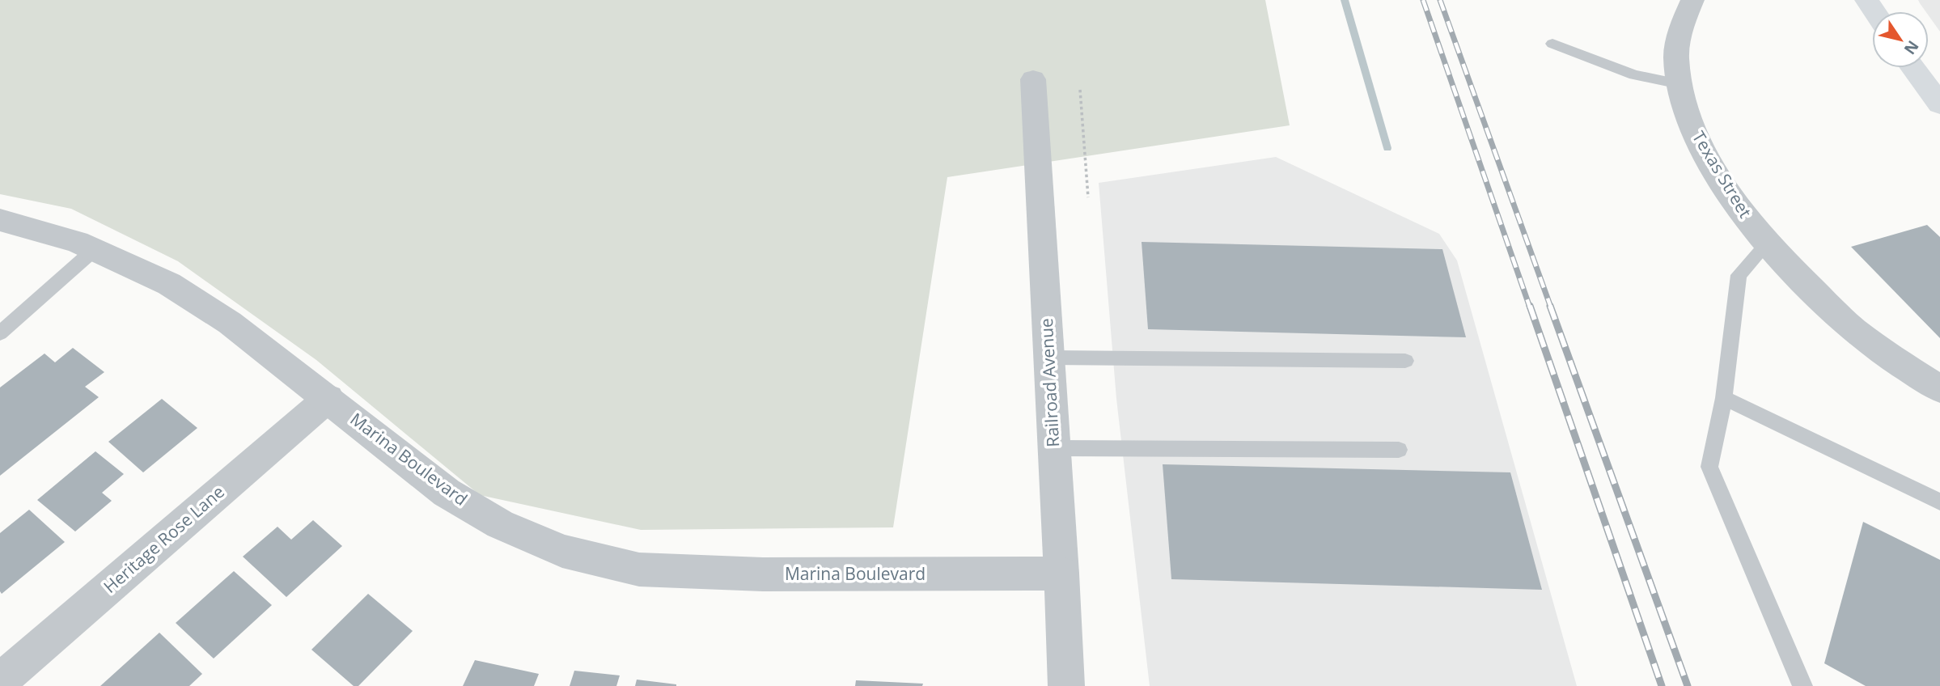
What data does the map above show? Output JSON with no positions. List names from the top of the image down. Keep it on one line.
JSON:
{"streets":{"street":["Texas Street","Railroad Avenue","Marina Boulevard","Heritage Rose Lane"]},"crossings":[["Railroad Avenue","Marina Boulevard"],["Marina Boulevard","Heritage Rose Lane"]],"north":"bottom right"}
